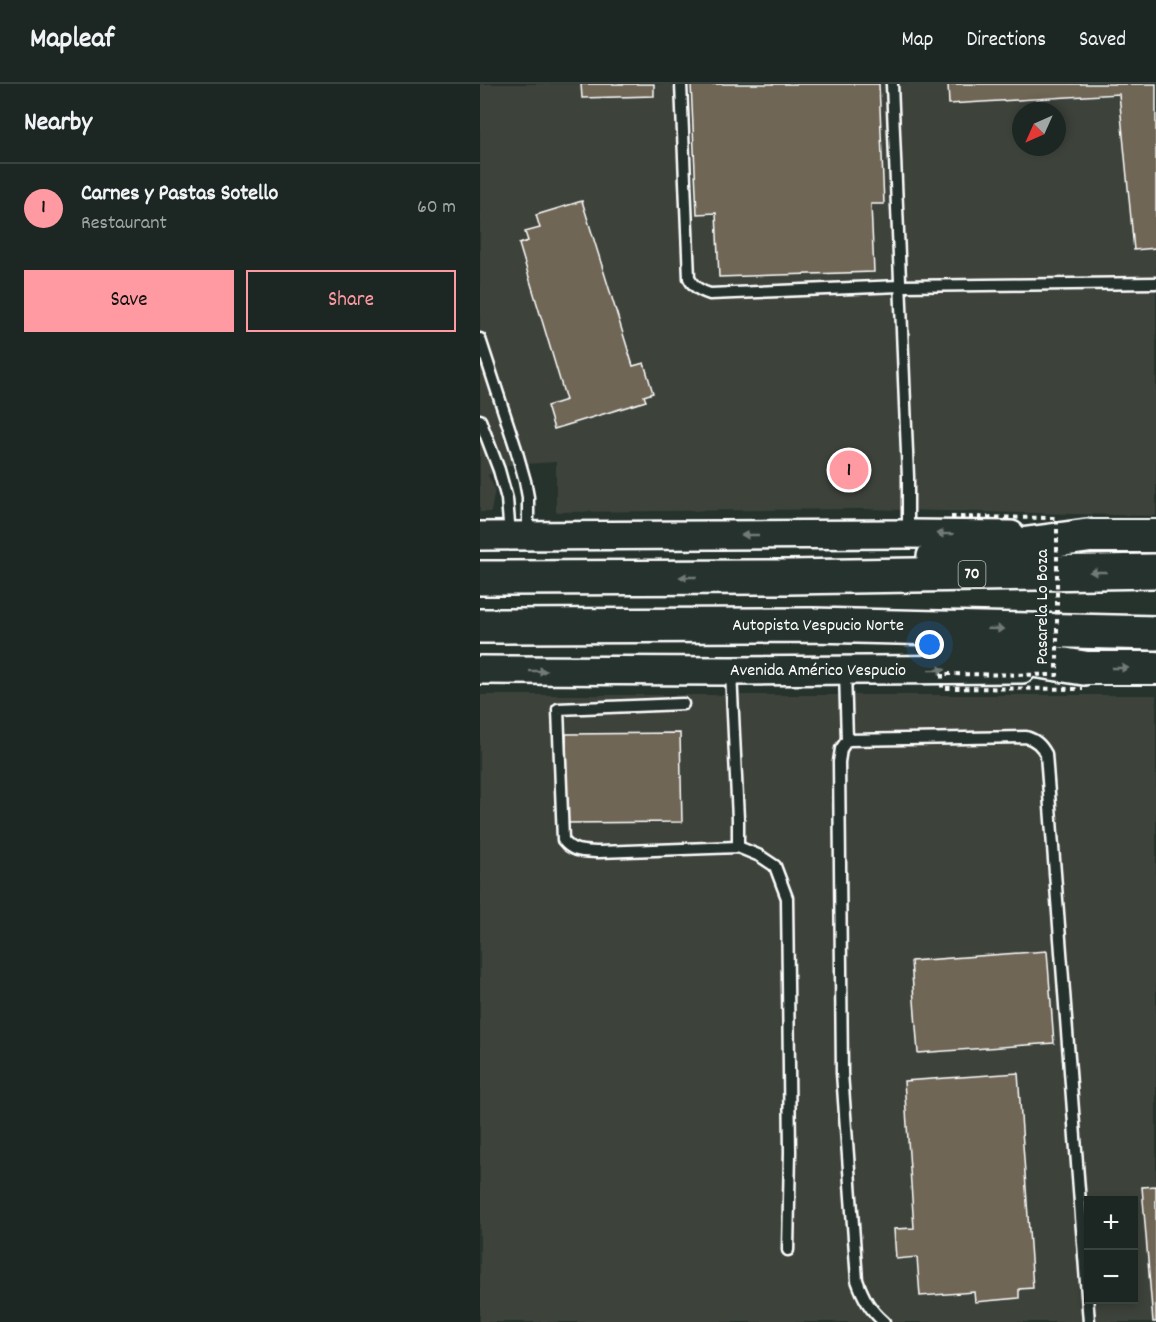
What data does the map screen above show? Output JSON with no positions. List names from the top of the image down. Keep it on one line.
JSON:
{"streets":{"highway":["70","Autopista Vespucio Norte"],"main road":["Avenida Américo Vespucio"],"path":["Pasarela Lo Boza"]},"crossings":[["Pasarela Lo Boza","Avenida Américo Vespucio"]],"north":"bottom left","page":{"header":"Mapleaf","nav":["Map","Directions","Saved"],"heading":"Nearby","list":[{"mark":"1","name":"Carnes y Pastas Sotello","note":"Restaurant","value":"60 m"}],"buttons":["Save","Share"],"pins":"1","map_buttons":["+","−"]}}
